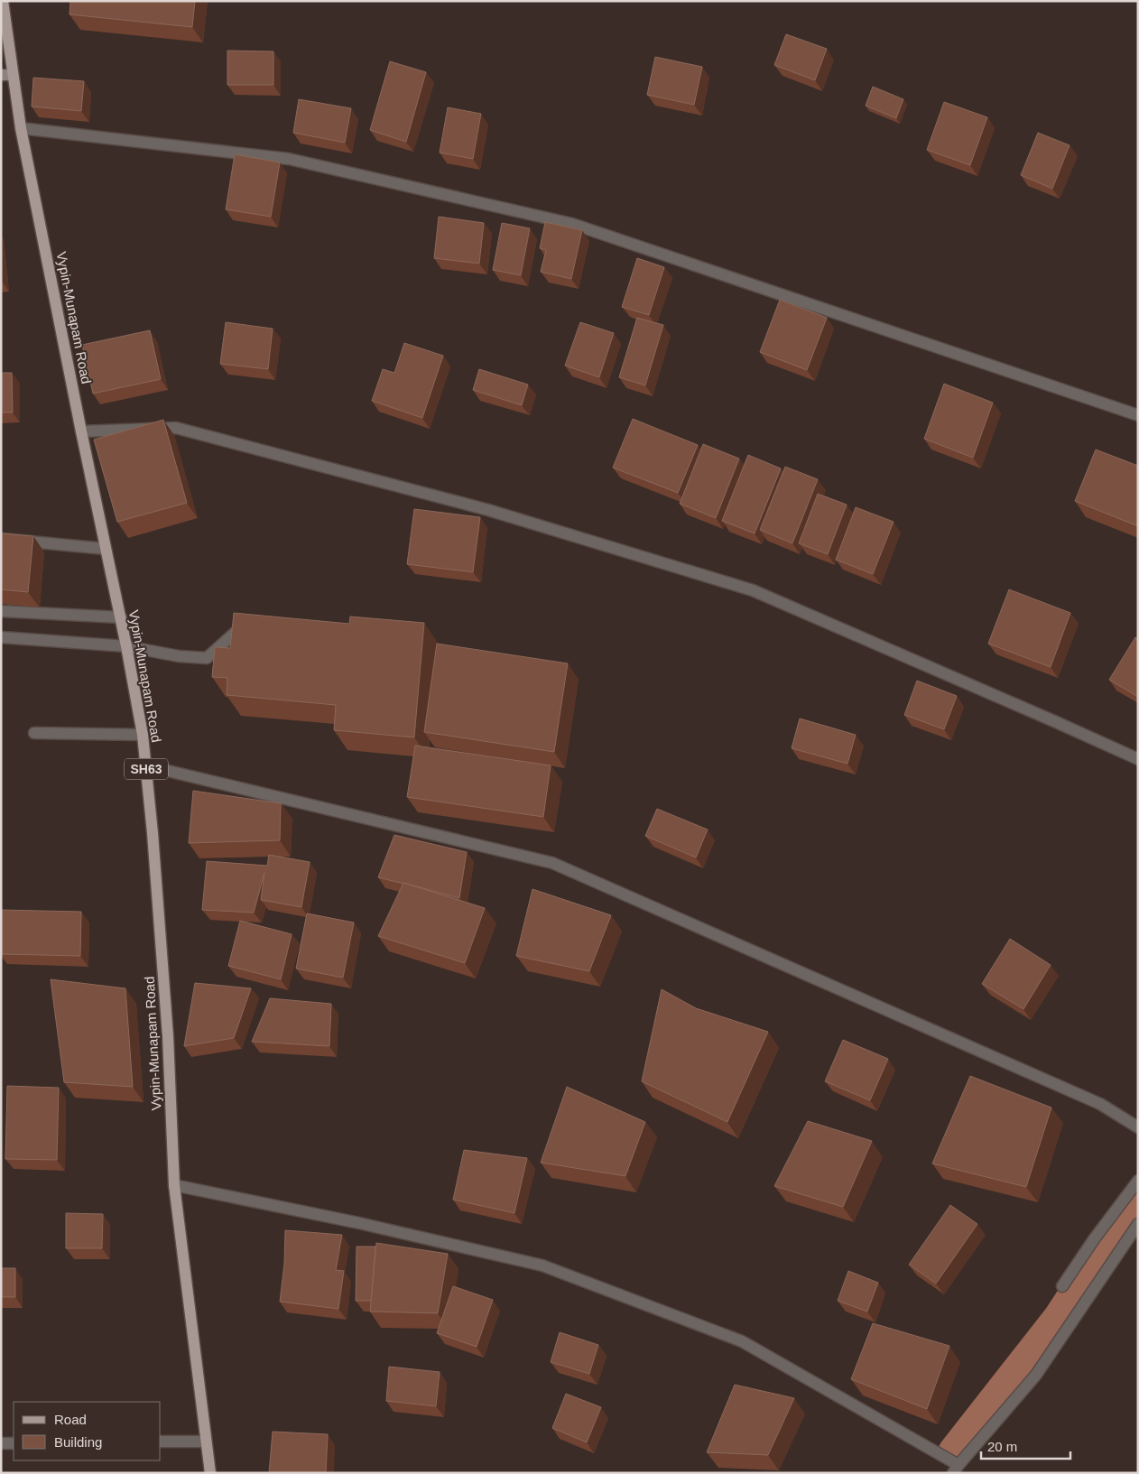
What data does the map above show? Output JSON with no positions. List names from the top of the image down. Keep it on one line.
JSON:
{"streets":{"main road":["Vypin-Munapam Road","SH63"]},"legend":["Road","Building"],"scale_bar":"20 m"}
